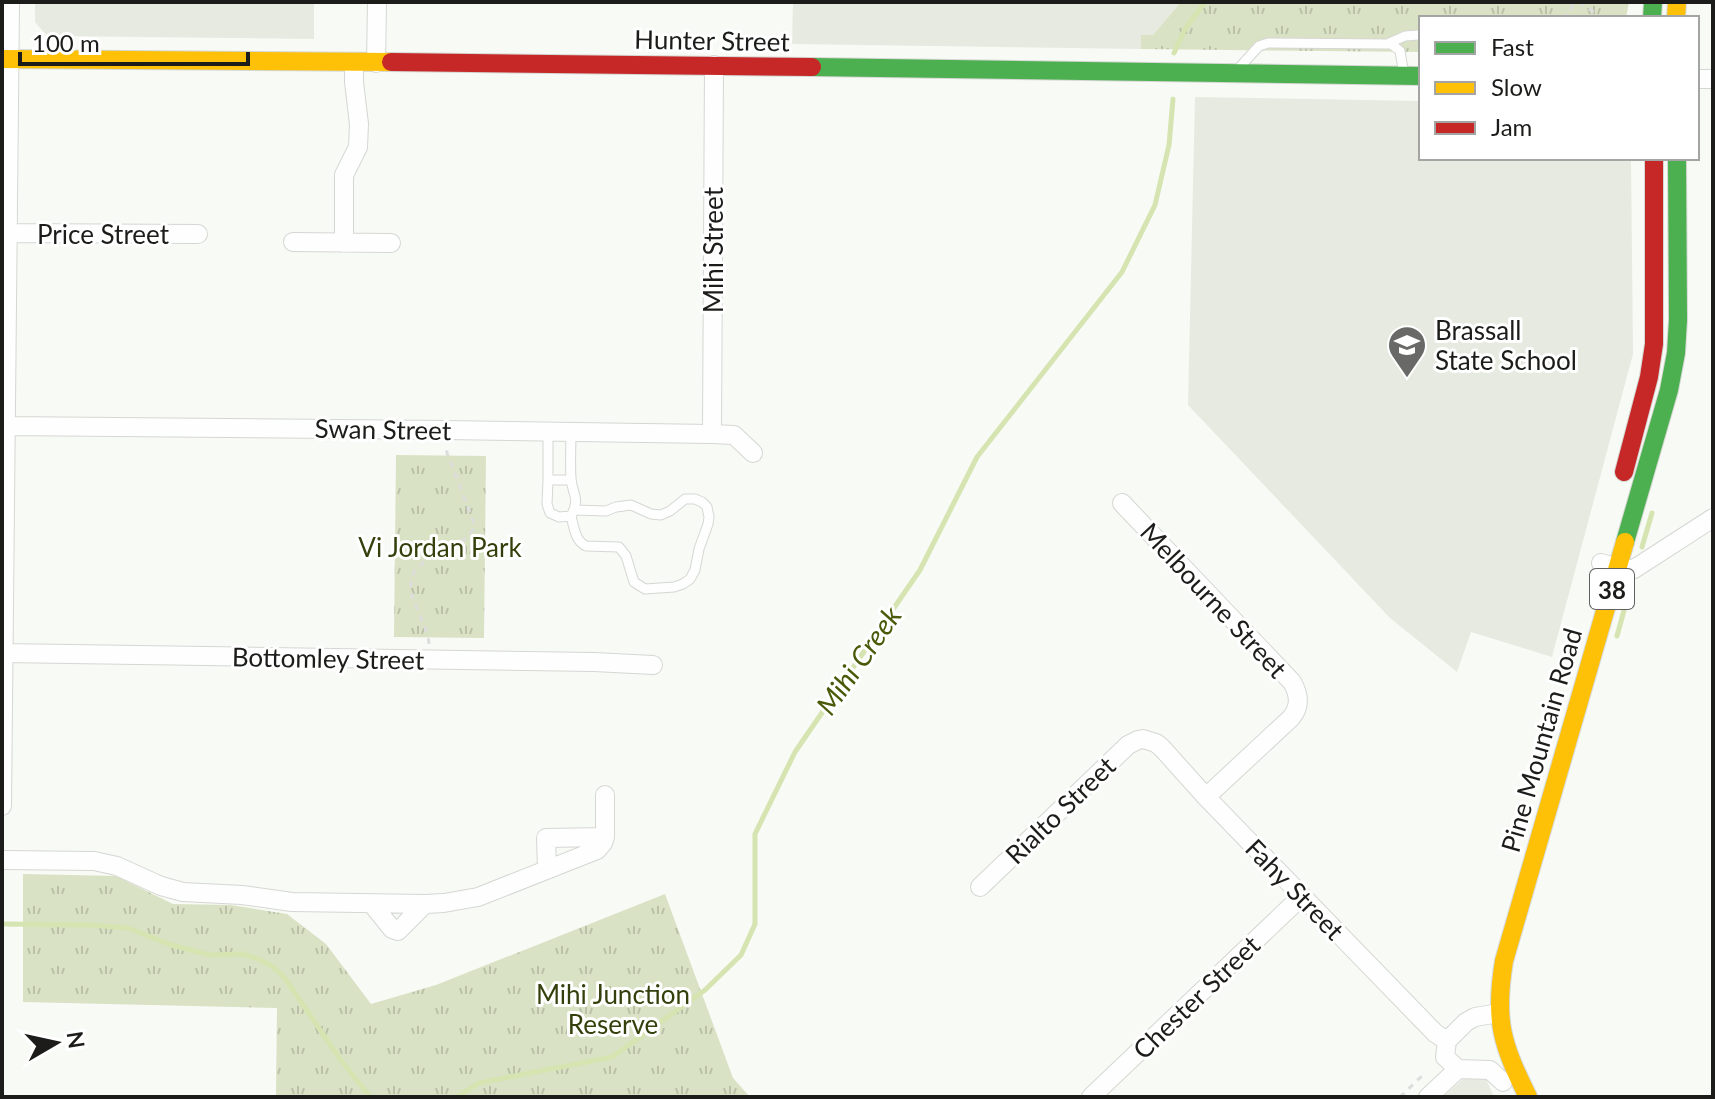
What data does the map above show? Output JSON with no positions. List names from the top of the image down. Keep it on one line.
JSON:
{"streets":{"main road":["Hunter Street","38","Pine Mountain Road"],"street":["Price Street","Mihi Street","Swan Street","Melbourne Street","Bottomley Street","Rialto Street","Fahy Street","Chester Street"]},"crossings":[["Hunter Street","Mihi Street"],["Mihi Street","Swan Street"],["Melbourne Street","Fahy Street"],["Pine Mountain Road","Fahy Street"],["Rialto Street","Fahy Street"],["Fahy Street","Chester Street"]],"water":["Mihi Creek"],"parks":["Vi Jordan Park","Mihi Junction Reserve"],"places":{"school or university":["Brassall State School"]},"legend":["Fast","Slow","Jam"],"scale_bar":"100 m","north":"right"}
